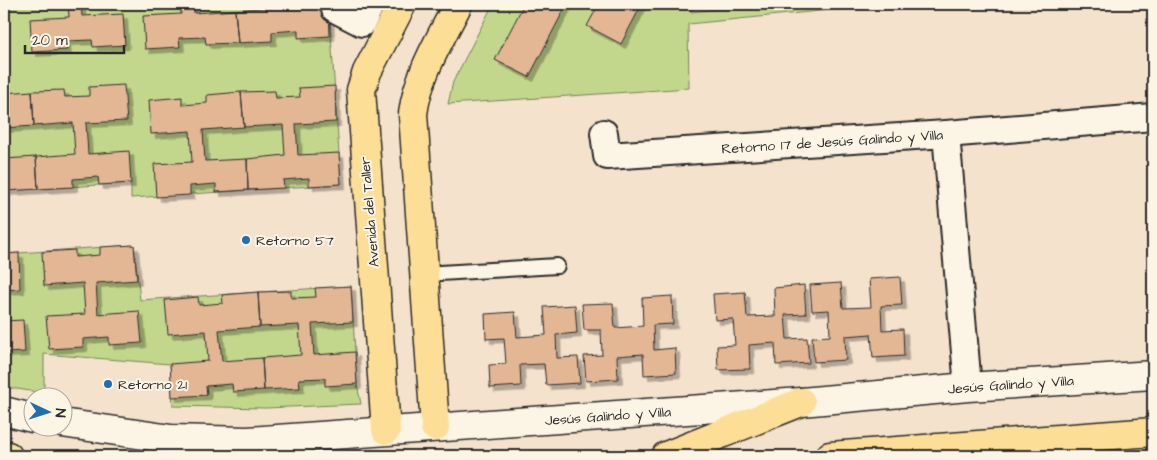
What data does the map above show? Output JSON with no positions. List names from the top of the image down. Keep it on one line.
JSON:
{"streets":{"main road":["Avenida del Taller","Jesús Galindo y Villa"],"street":["Retorno 17 de Jesús Galindo y Villa"]},"crossings":[["Retorno 17 de Jesús Galindo y Villa","Jesús Galindo y Villa"],["Avenida del Taller","Jesús Galindo y Villa"]],"places":["Retorno 57","Retorno 21"],"scale_bar":"20 m","north":"right"}
